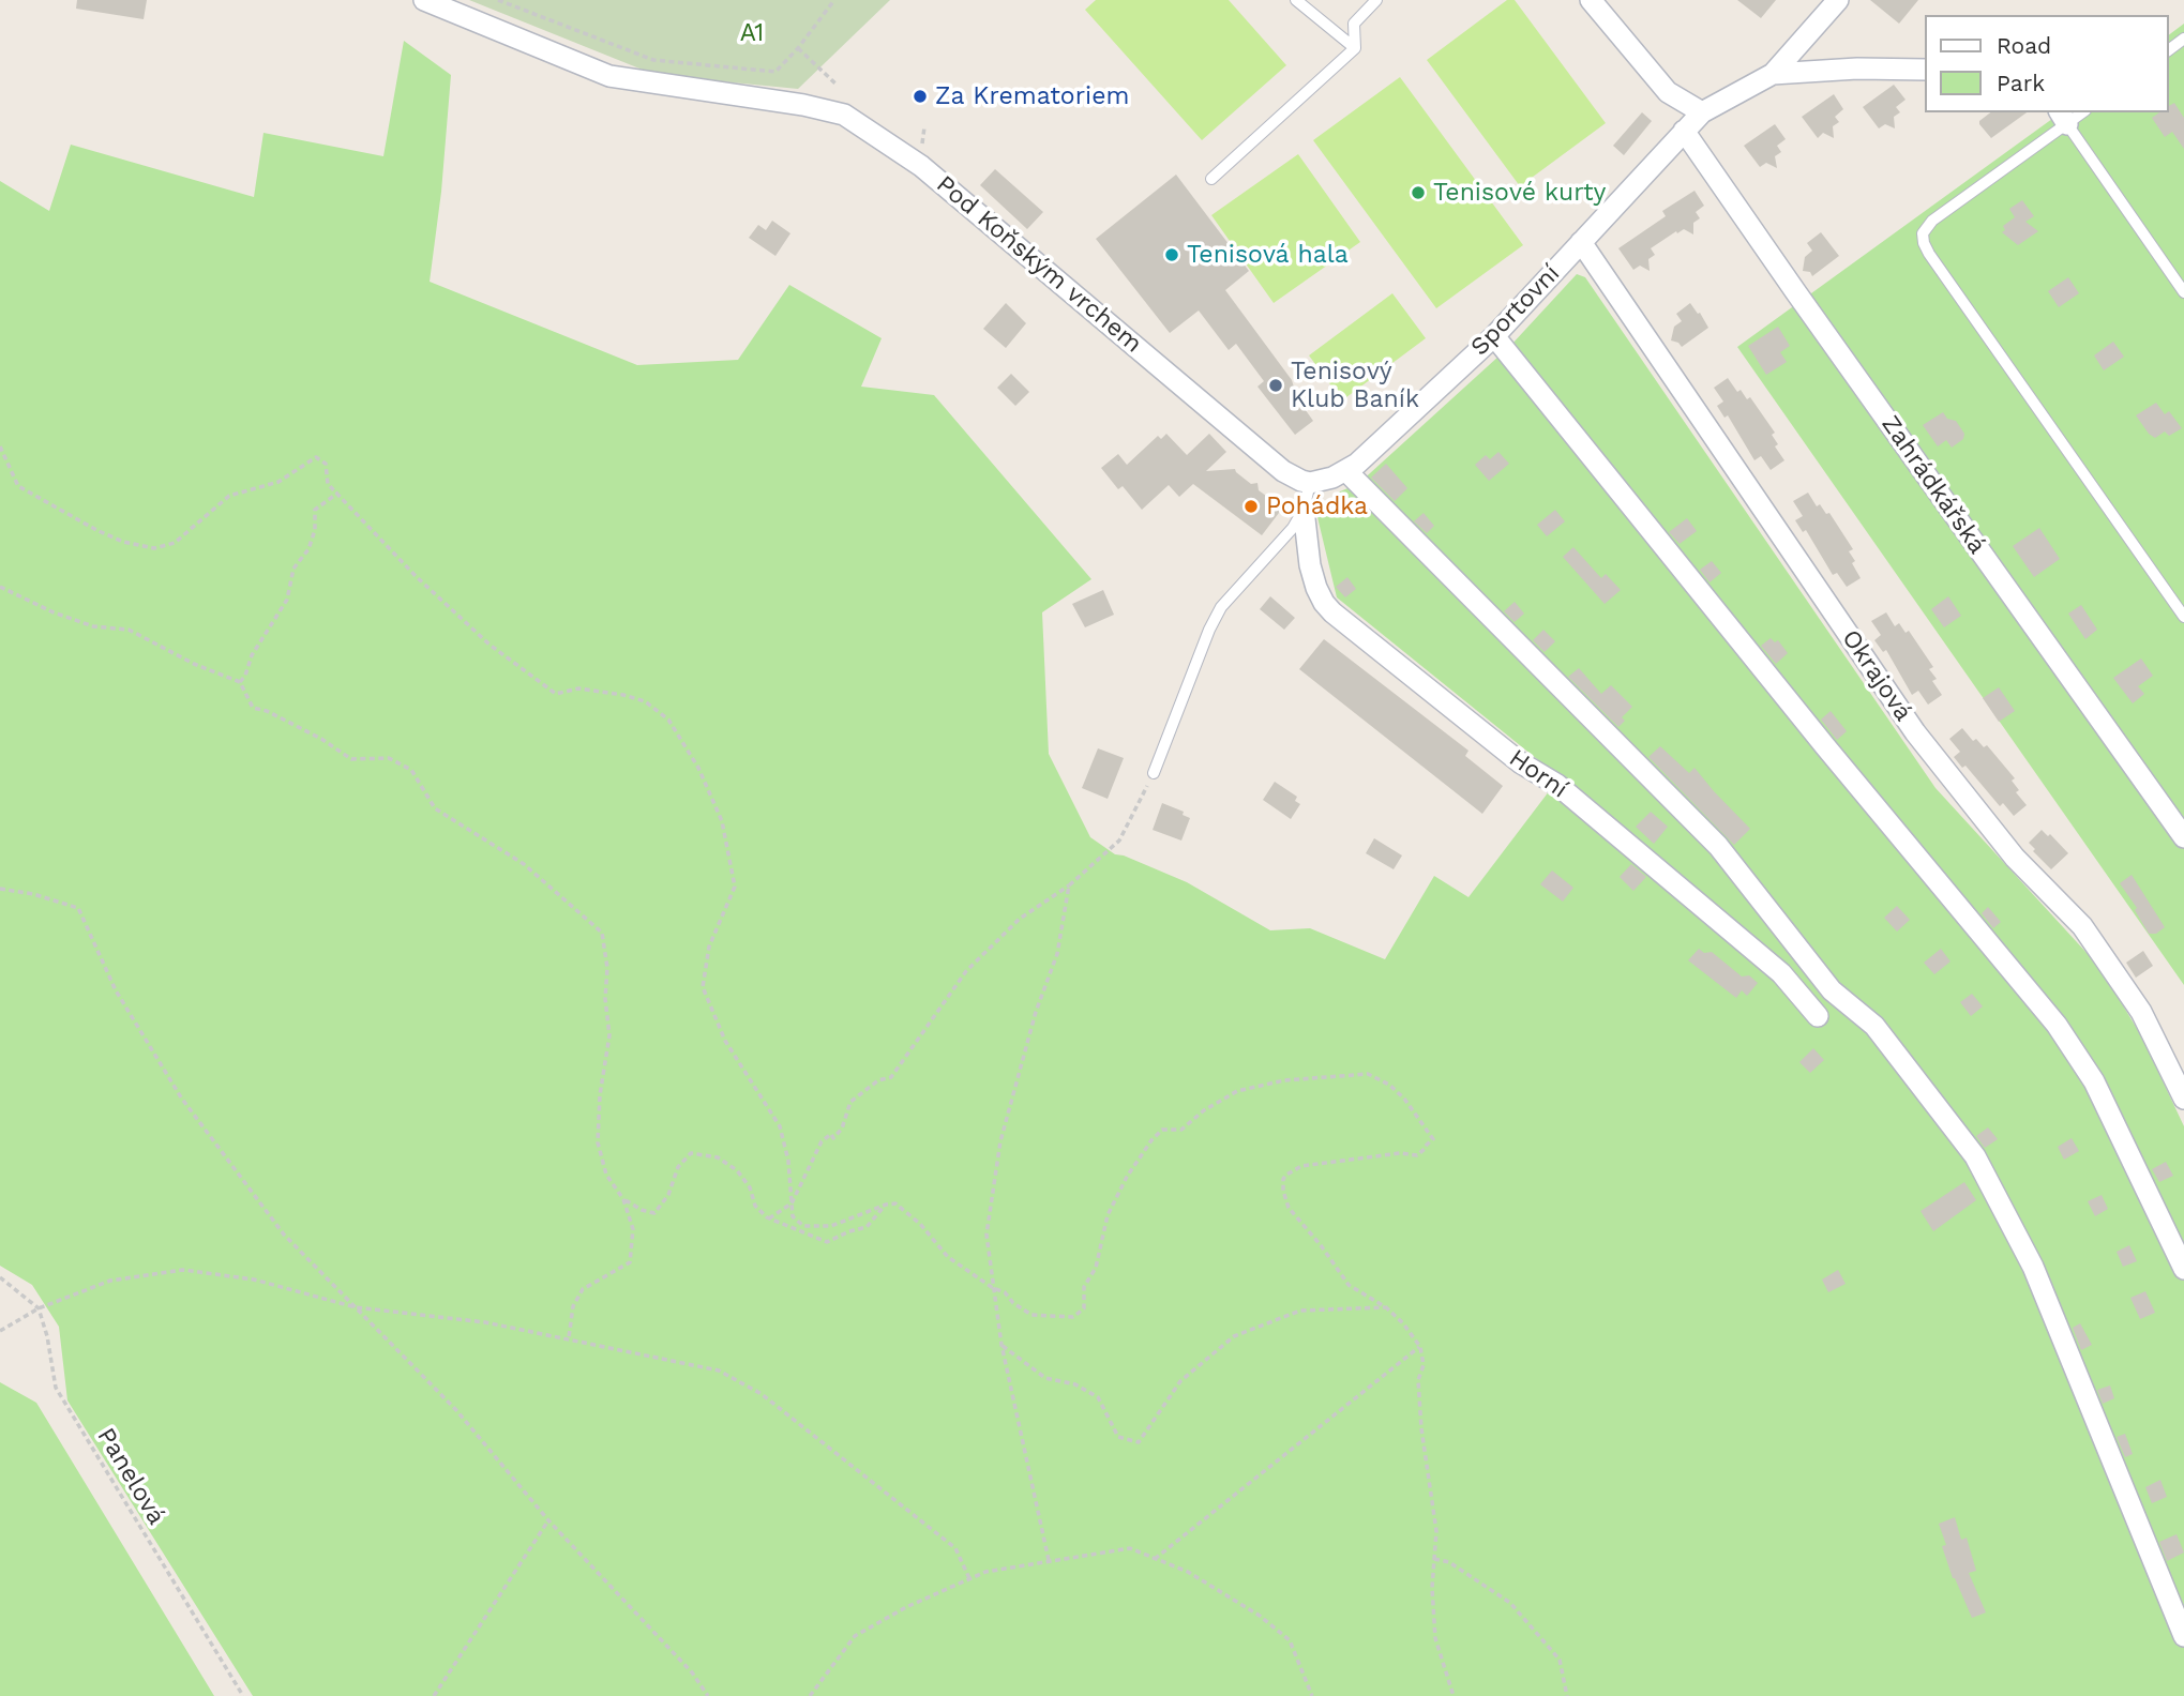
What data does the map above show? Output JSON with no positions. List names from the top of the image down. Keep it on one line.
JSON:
{"streets":{"street":["Pod Koňským vrchem","Sportovní","Zahrádkářská","Okrajová","Horní"],"path":["Panelová"]},"crossings":[["Pod Koňským vrchem","Sportovní"],["Sportovní","Zahrádkářská"],["Sportovní","Okrajová"]],"parks":["A1"],"places":["Za Krematoriem","Tenisové kurty","Tenisová hala","Tenisový Klub Baník","Pohádka"],"legend":["Road","Park"]}
